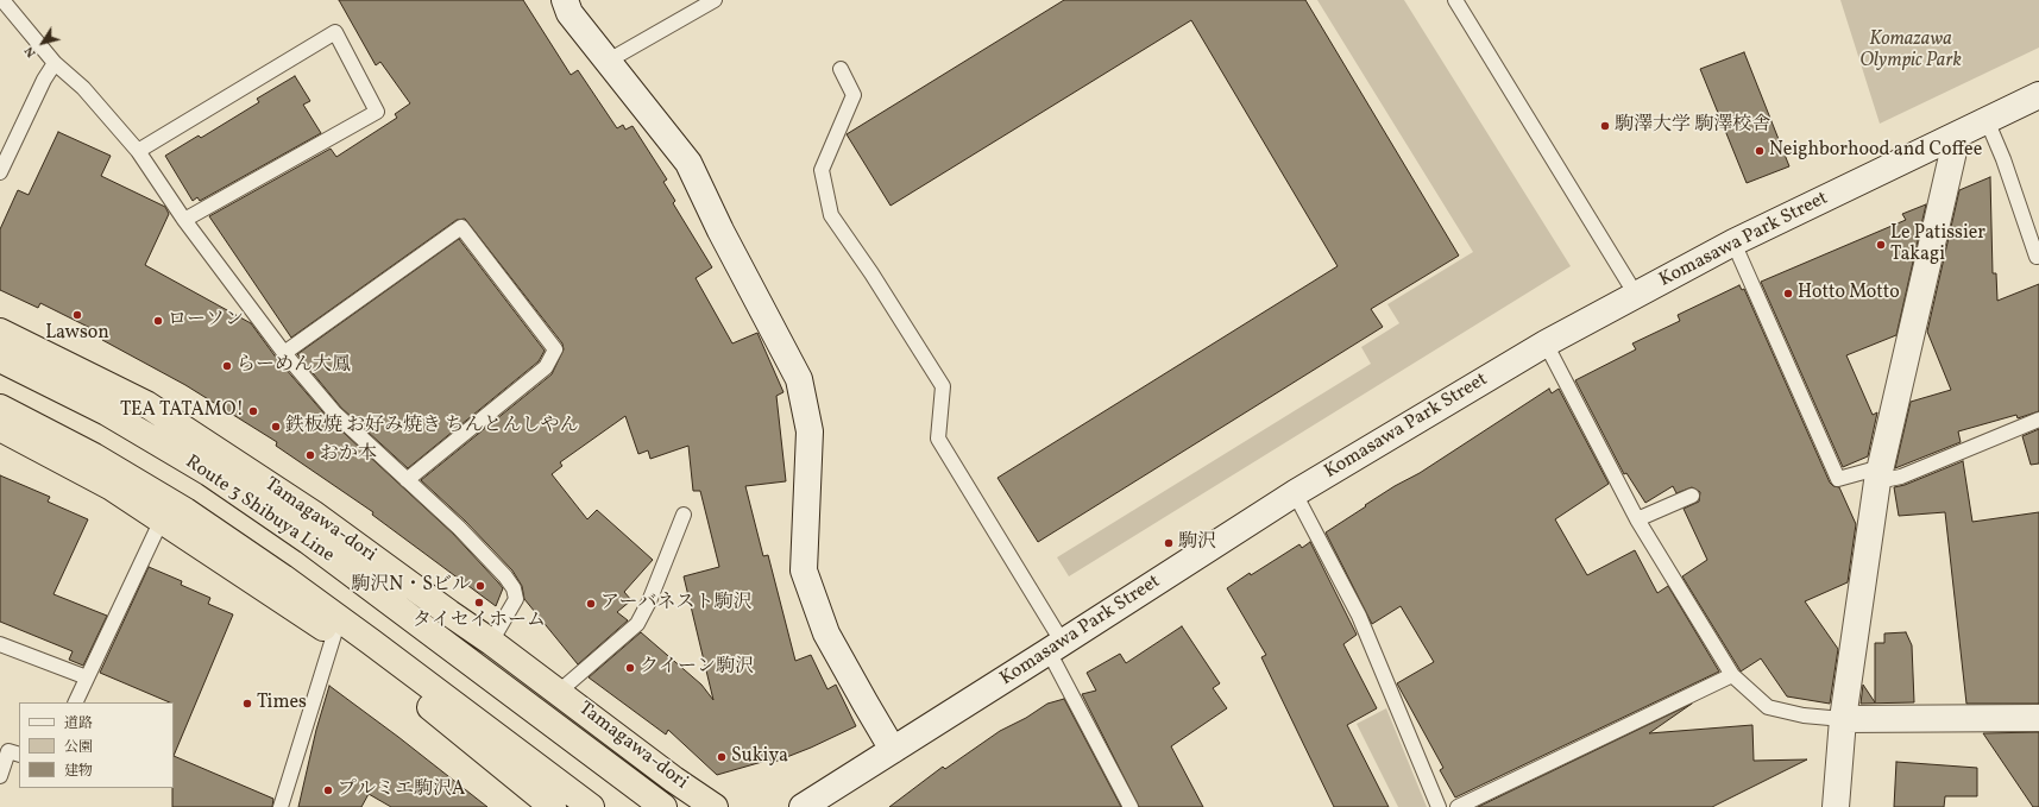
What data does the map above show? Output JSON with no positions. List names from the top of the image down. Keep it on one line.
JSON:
{"streets":{"highway":["Route 3 Shibuya Line","Tamagawa-dori"],"street":["Komasawa Park Street"]},"parks":["Komazawa Olympic Park"],"places":["駒澤大学 駒澤校舎","Neighborhood and Coffee","Le Patissier Takagi","Hotto Motto","Lawson","ローソン","らーめん大鳳","TEA TATAMO!","鉄板焼 お好み焼き ちんとんしやん","おか本","駒沢","駒沢N・Sビル","タイセイホーム","アーバネスト駒沢","クイーン駒沢","Times","Sukiya","プルミエ駒沢A"],"legend":["道路","公園","建物"],"north":"bottom left"}
